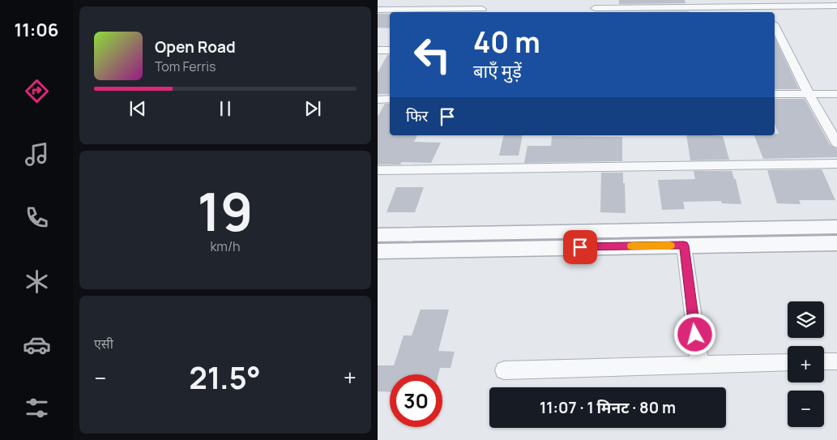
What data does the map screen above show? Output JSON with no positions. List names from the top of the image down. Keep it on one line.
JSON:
{"page":{"tabs":"11:06","turn":["40 m","बाएँ मुड़ें"],"song":["Open Road","Tom Ferris"],"then":"फिर","tile":[["19","km/h"],"एसी"],"map_buttons":["+","−"],"heat":["−","21.5°","+"],"limit":"30","trip":"11:07 · 1 मिनट · 80 m"}}
